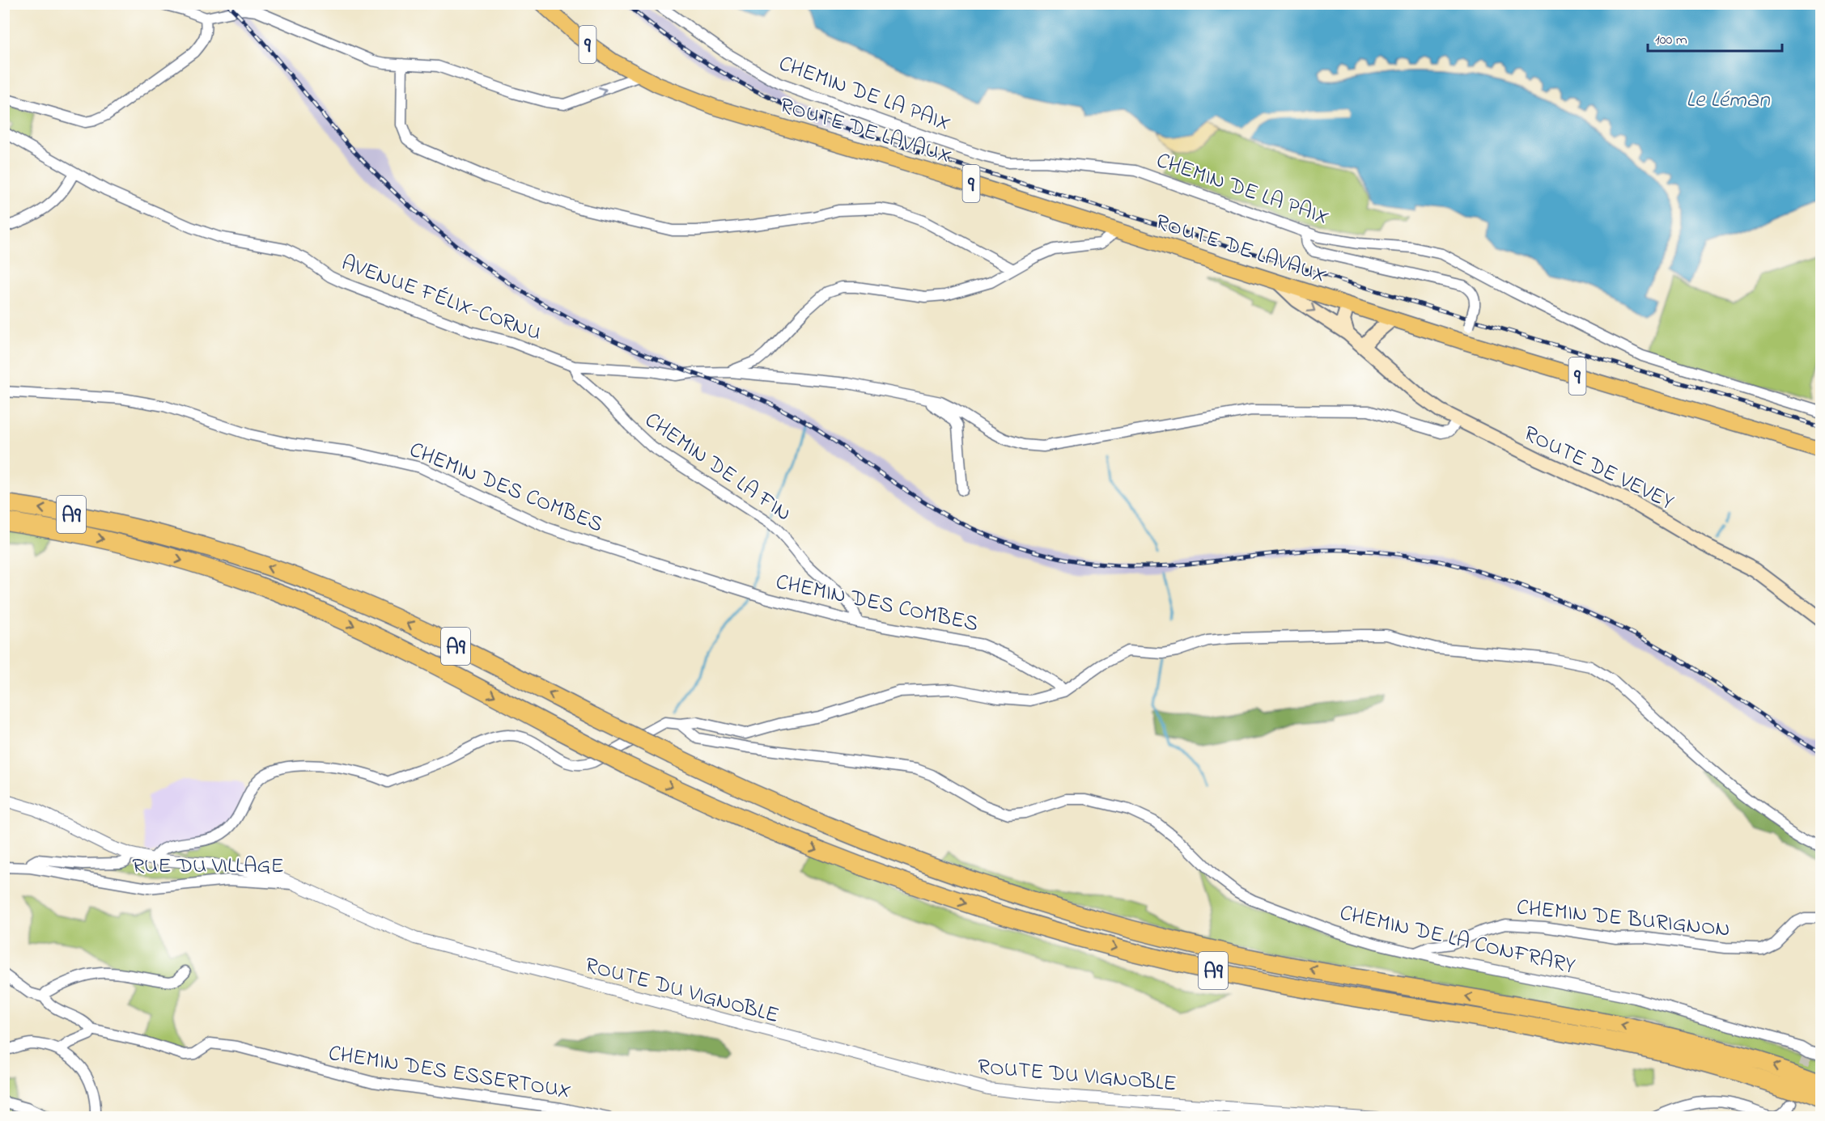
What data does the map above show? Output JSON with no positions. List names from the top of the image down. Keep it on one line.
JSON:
{"streets":{"highway":["A9"],"main road":["9","ROUTE DE LAVAUX","ROUTE DE VEVEY"],"street":["CHEMIN DE LA PAIX","AVENUE FÉLIX-CORNU","CHEMIN DE LA FIN","CHEMIN DES COMBES","RUE DU VILLAGE","CHEMIN DE BURIGNON","CHEMIN DE LA CONFRARY","ROUTE DU VIGNOBLE","CHEMIN DES ESSERTOUX"]},"crossings":[["9","ROUTE DE LAVAUX"],["ROUTE DE LAVAUX","ROUTE DE VEVEY"],["AVENUE FÉLIX-CORNU","CHEMIN DE LA FIN"],["AVENUE FÉLIX-CORNU","ROUTE DE VEVEY"],["CHEMIN DE LA FIN","CHEMIN DES COMBES"],["RUE DU VILLAGE","ROUTE DU VIGNOBLE"],["CHEMIN DE BURIGNON","CHEMIN DE LA CONFRARY"]],"water":["Le Léman"],"scale_bar":"100 m"}
